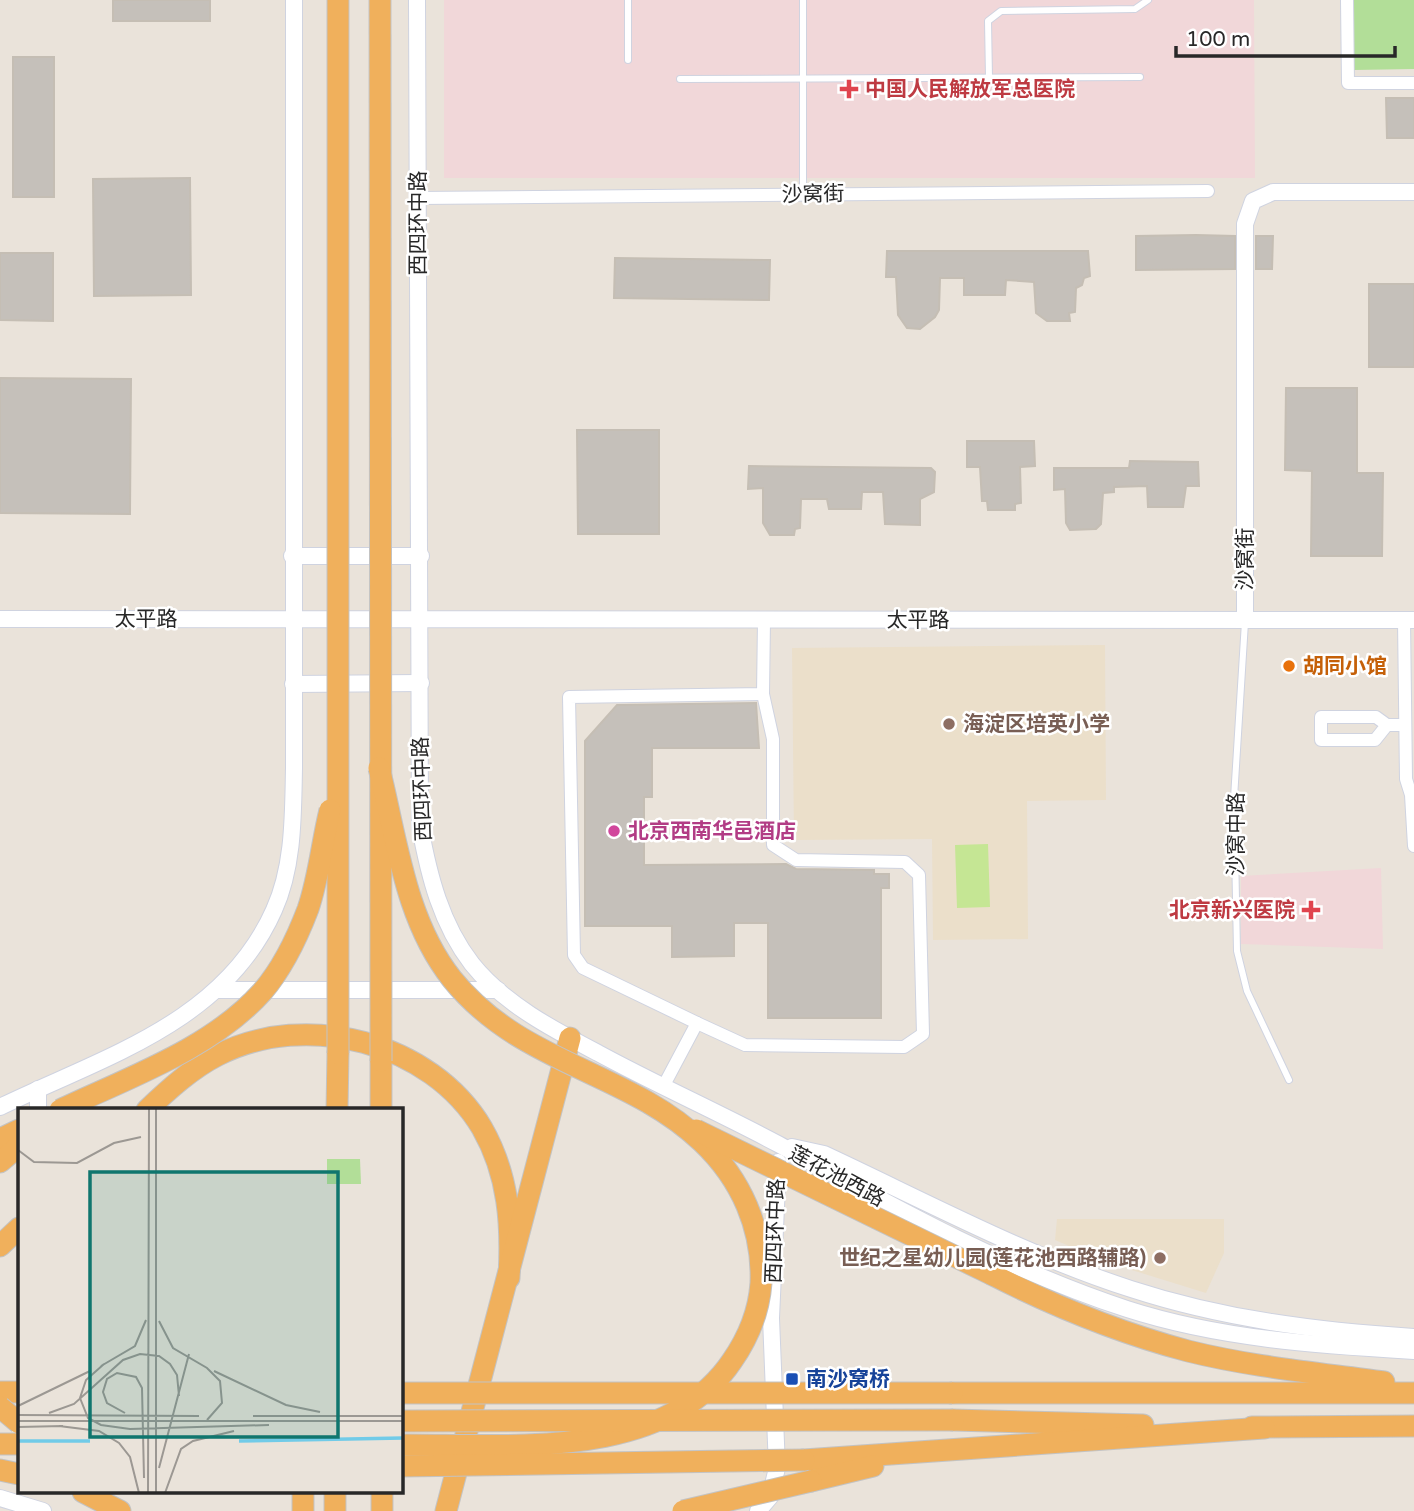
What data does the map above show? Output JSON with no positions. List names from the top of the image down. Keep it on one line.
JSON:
{"streets":{"highway":["西四环中路"],"street":["沙窝街","太平路","莲花池西路"],"lane":["沙窝中路"]},"crossings":[["沙窝街","西四环中路"],["沙窝街","太平路"],["沙窝街","沙窝中路"],["西四环中路","太平路"],["西四环中路","莲花池西路"],["太平路","沙窝中路"]],"places":{"health":["中国人民解放军总医院","北京新兴医院"],"other":["胡同小馆","海淀区培英小学","北京西南华邑酒店","世纪之星幼儿园(莲花池西路辅路)"],"transit":["南沙窝桥"]},"scale_bar":"100 m"}
